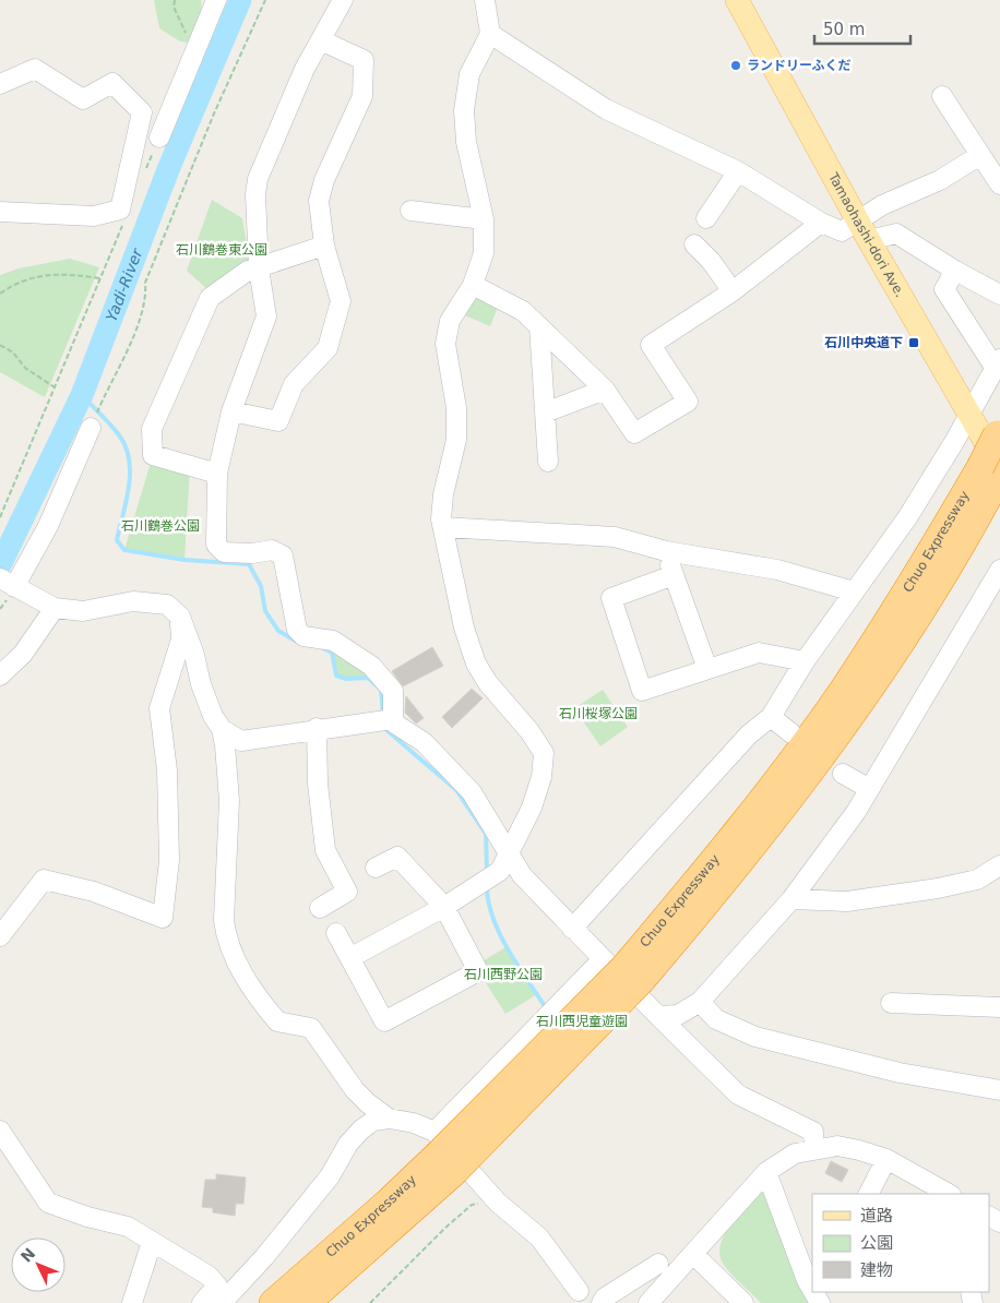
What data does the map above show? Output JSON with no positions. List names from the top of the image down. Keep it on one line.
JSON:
{"streets":{"highway":["Chuo Expressway"],"main road":["Tamaohashi-dori Ave."]},"crossings":[["Tamaohashi-dori Ave.","Chuo Expressway"]],"water":["Yadi-River"],"parks":["石川鶴巻東公園","石川鶴巻公園","石川桜塚公園","石川西野公園","石川西児童遊園"],"places":{"other":["ランドリーふくだ"],"transit":["石川中央道下"]},"legend":["道路","公園","建物"],"scale_bar":"50 m","north":"top left"}
